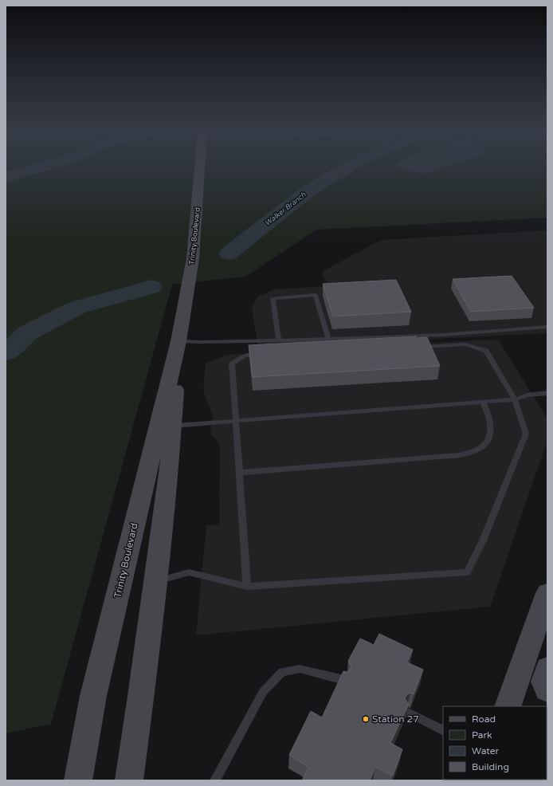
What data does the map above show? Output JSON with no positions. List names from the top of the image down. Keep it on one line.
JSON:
{"streets":{"main road":["Trinity Boulevard"]},"water":["Walker Branch"],"places":["Station 27"],"legend":["Road","Park","Water","Building"]}
